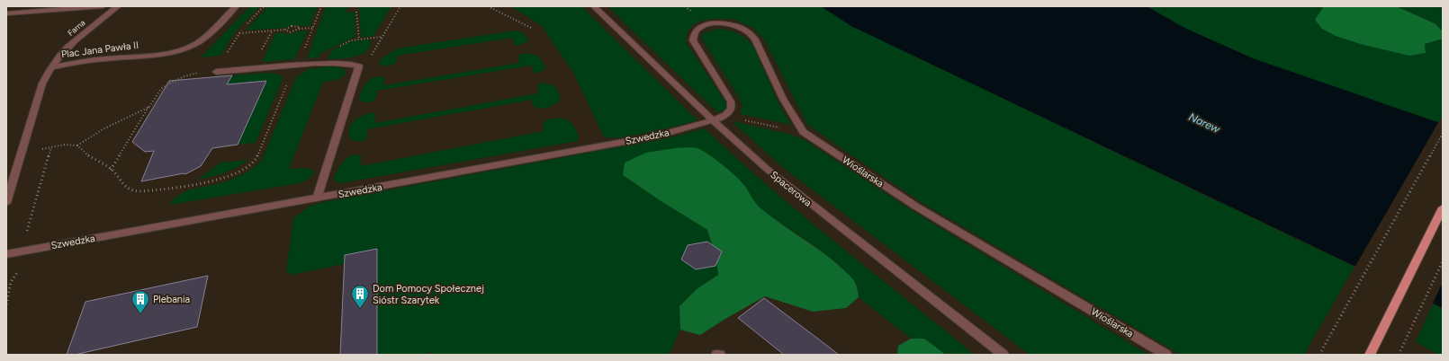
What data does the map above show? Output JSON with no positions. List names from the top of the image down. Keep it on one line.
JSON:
{"streets":{"street":["Farna","Plac Jana Pawła II","Szwedzka","Wioślarska","Spacerowa"]},"crossings":[["Farna","Plac Jana Pawła II"],["Szwedzka","Wioślarska"],["Szwedzka","Spacerowa"],["Wioślarska","Spacerowa"]],"water":["Narew"],"places":{"building":["Dom Pomocy Społecznej Sióstr Szarytek","Plebania"]}}
